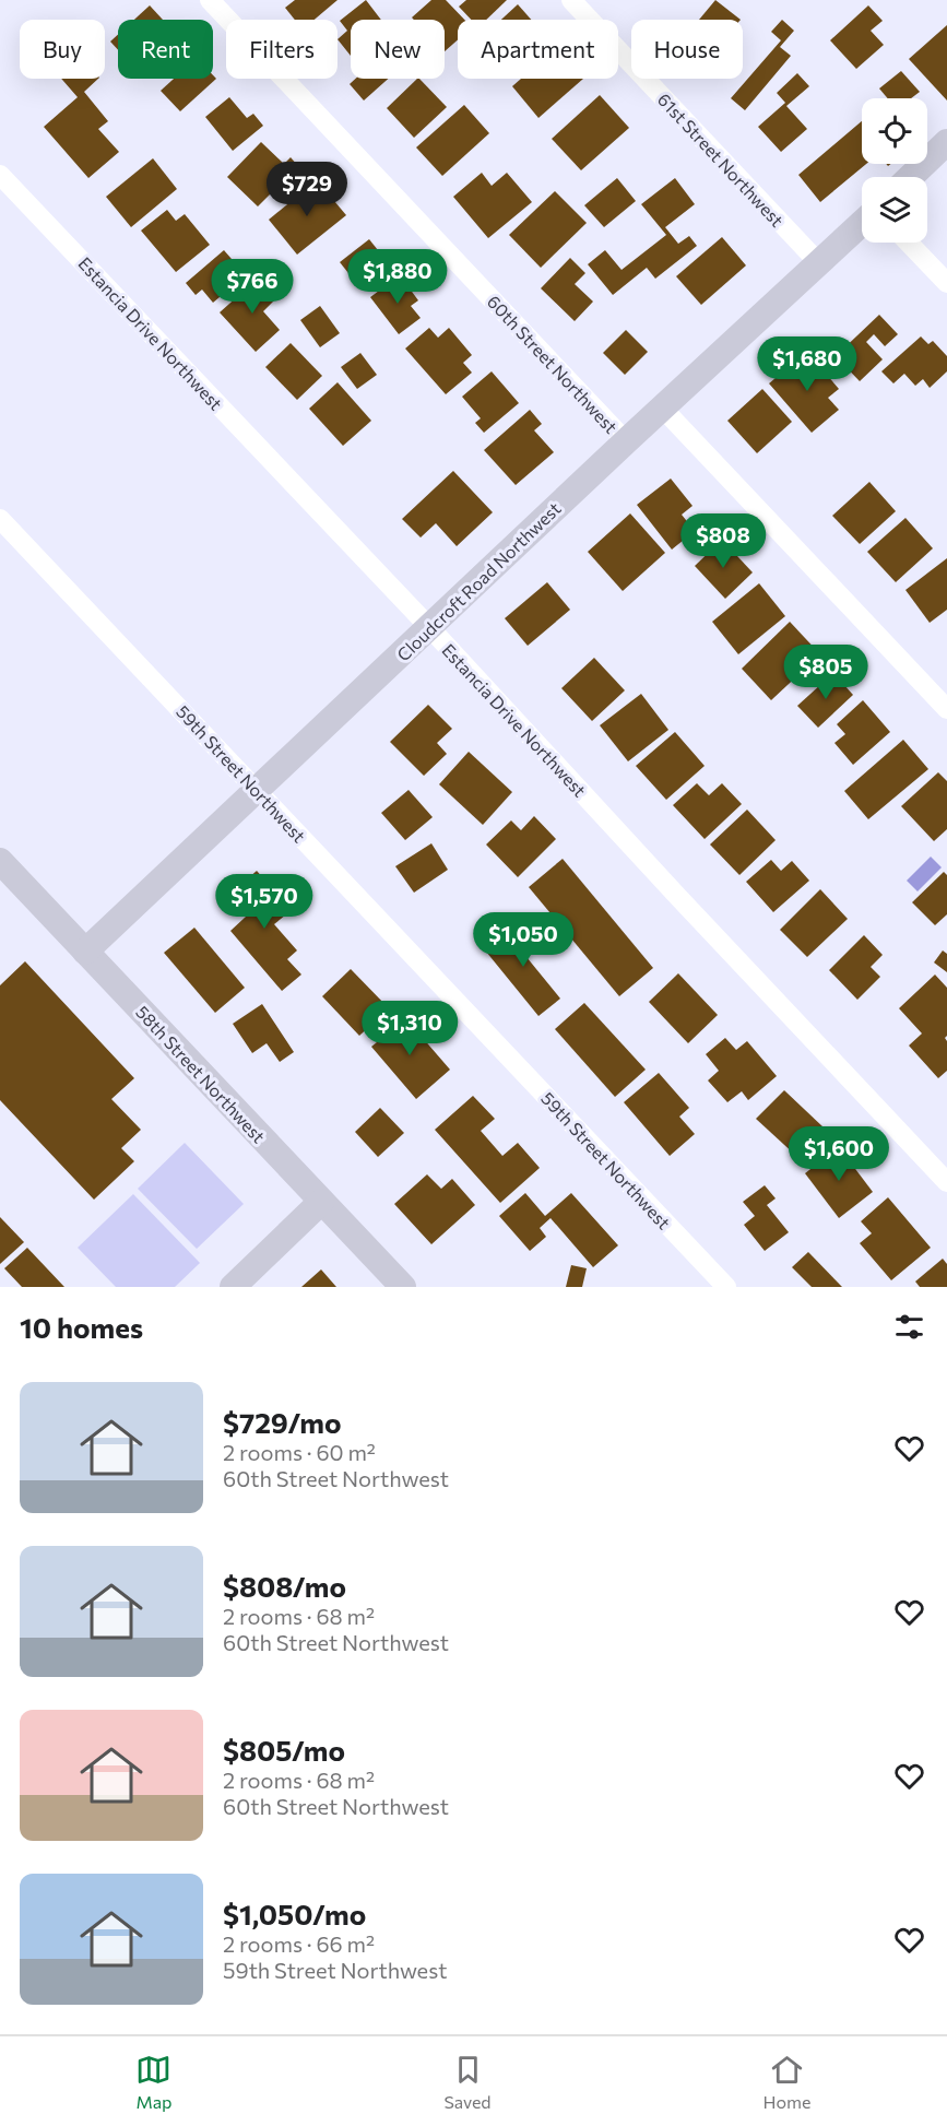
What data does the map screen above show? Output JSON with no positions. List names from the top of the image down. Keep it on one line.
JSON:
{"streets":{"street":["61st Street Northwest","Estancia Drive Northwest","60th Street Northwest","Cloudcroft Road Northwest","59th Street Northwest","58th Street Northwest"]},"crossings":[["61st Street Northwest","Cloudcroft Road Northwest"],["Estancia Drive Northwest","Cloudcroft Road Northwest"],["60th Street Northwest","Cloudcroft Road Northwest"],["Cloudcroft Road Northwest","59th Street Northwest"],["Cloudcroft Road Northwest","58th Street Northwest"]],"page":{"chip":["Buy","Rent","Filters","New","Apartment","House"],"price":["$729","$1,880","$766","$1,680","$808","$805","$1,570","$1,050","$1,310","$1,600"],"heading":"10 homes","list":[{"name":"$729/mo","note":"2 rooms · 60 m² · 60th Street Northwest"},{"name":"$808/mo","note":"2 rooms · 68 m² · 60th Street Northwest"},{"name":"$805/mo","note":"2 rooms · 68 m² · 60th Street Northwest"},{"name":"$1,050/mo","note":"2 rooms · 66 m² · 59th Street Northwest"}],"tabs":["Map","Saved","Home"]}}
